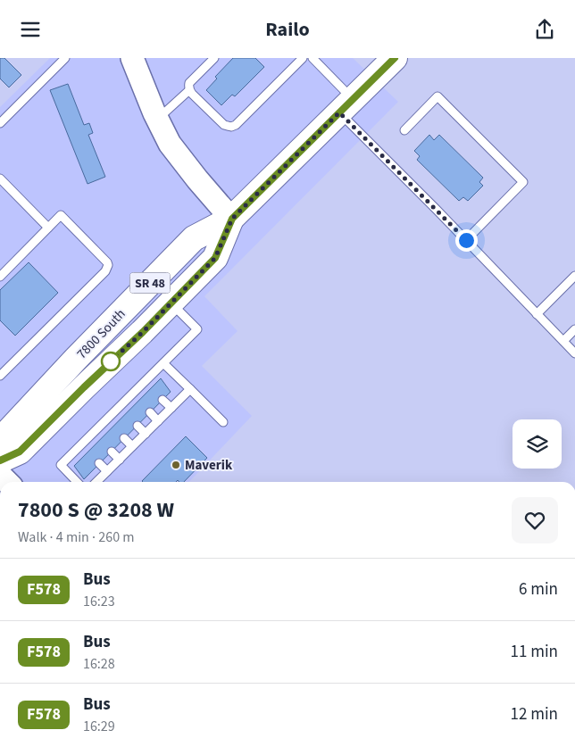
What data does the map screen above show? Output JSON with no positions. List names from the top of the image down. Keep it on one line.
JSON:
{"streets":{"main road":["SR 48","7800 South"]},"places":["Maverik"],"lines":["bus line F578"],"page":{"header":"Railo","heading":["7800 S @ 3208 W","Walk · 4 min · 260 m"],"list":[{"mark":"F578","name":"Bus","note":"16:23","value":"6 min"},{"mark":"F578","name":"Bus","note":"16:28","value":"11 min"},{"mark":"F578","name":"Bus","note":"16:29","value":"12 min"}]}}
